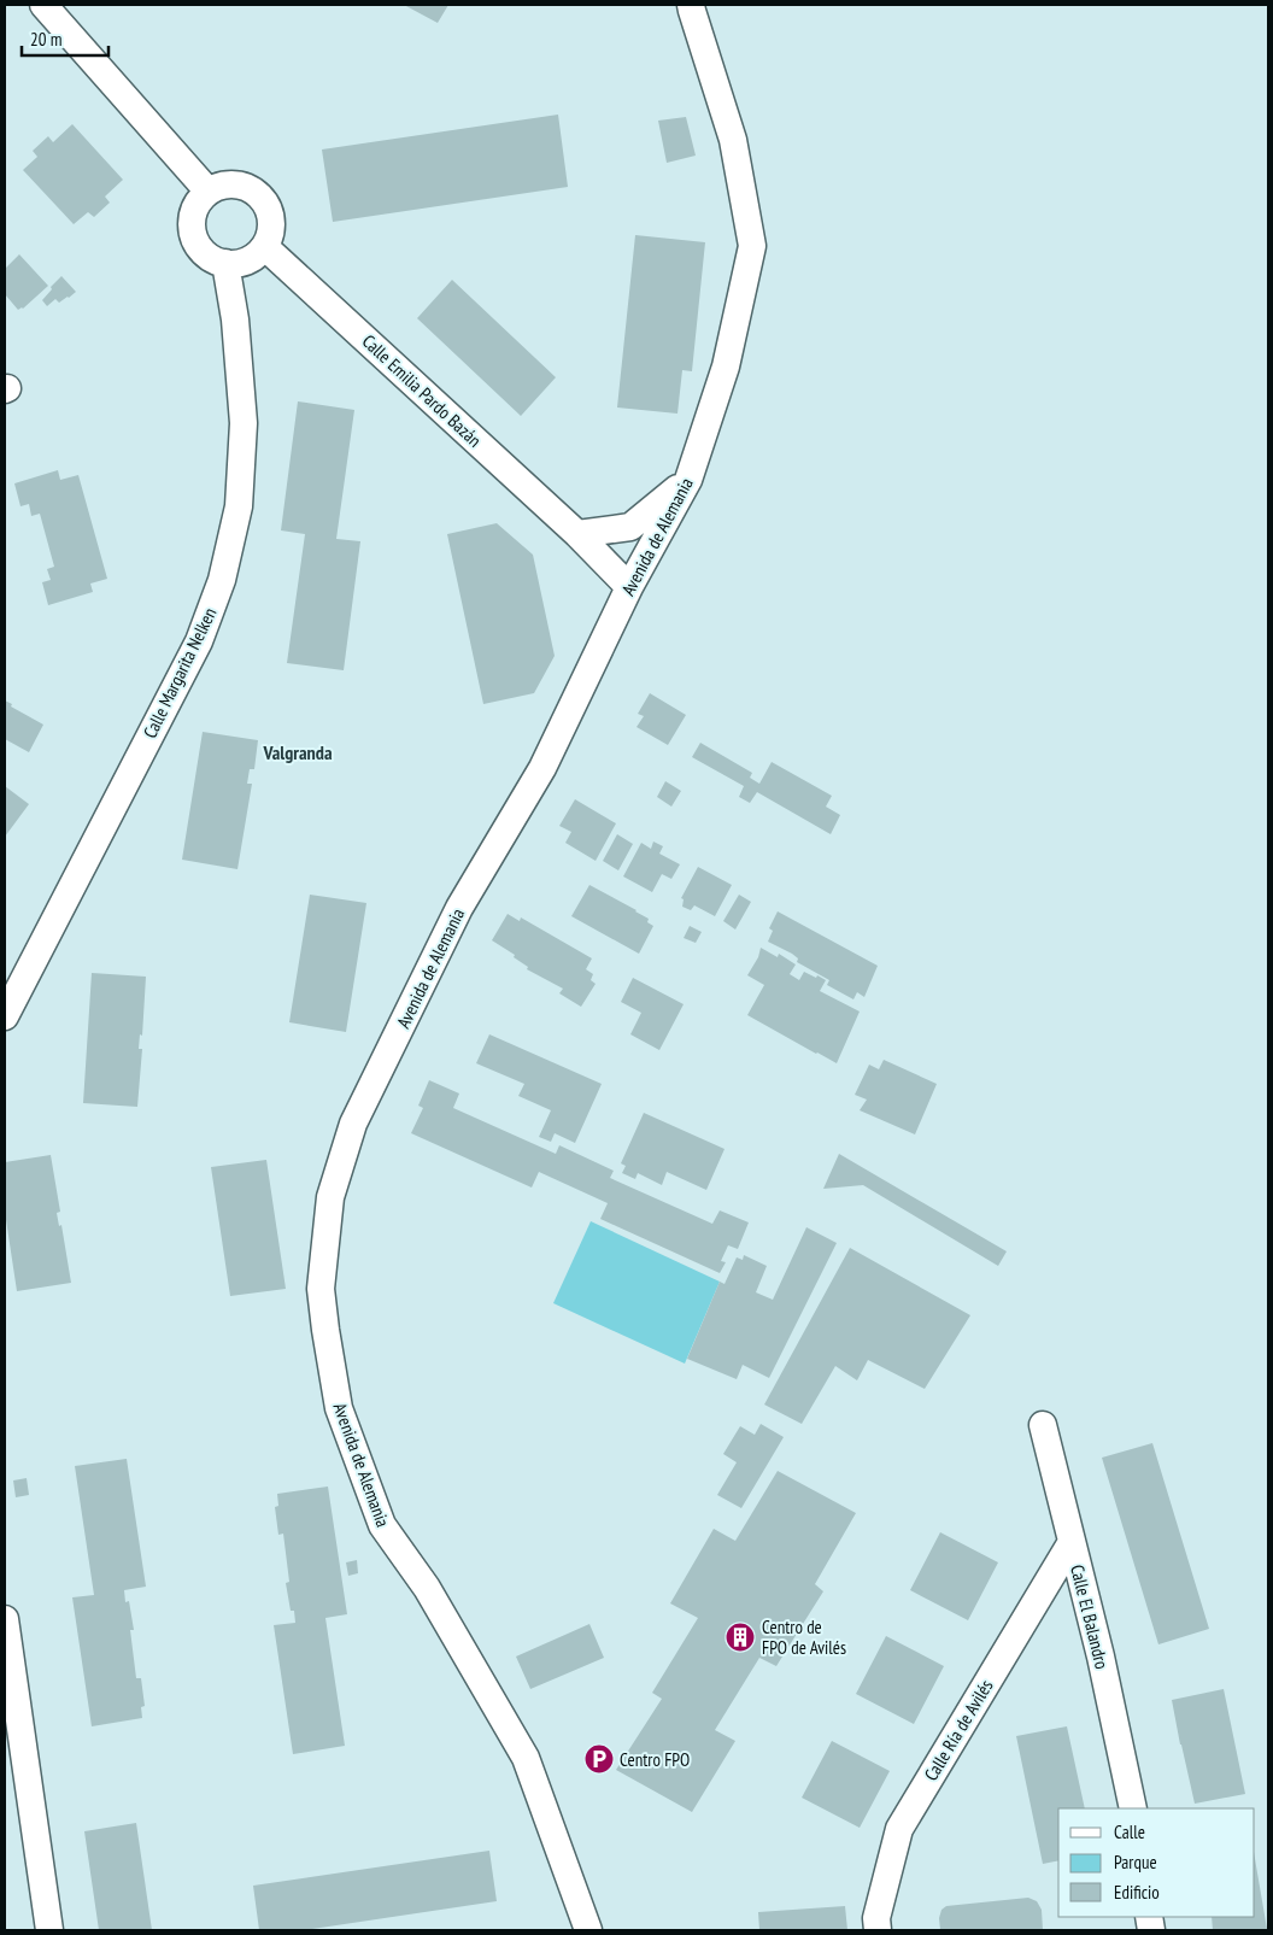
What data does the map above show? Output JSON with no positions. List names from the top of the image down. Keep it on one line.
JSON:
{"streets":{"street":["Calle Emilia Pardo Bazán","Avenida de Alemania","Calle Margarita Nelken","Calle El Balandro","Calle Ría de Avilés"]},"crossings":[["Calle Emilia Pardo Bazán","Avenida de Alemania"],["Calle Emilia Pardo Bazán","Calle Margarita Nelken"],["Calle El Balandro","Calle Ría de Avilés"]],"districts":["Valgranda"],"places":{"building":["Centro de FPO de Avilés"],"parking":["Centro FPO"]},"legend":["Calle","Parque","Edificio"],"scale_bar":"20 m"}
